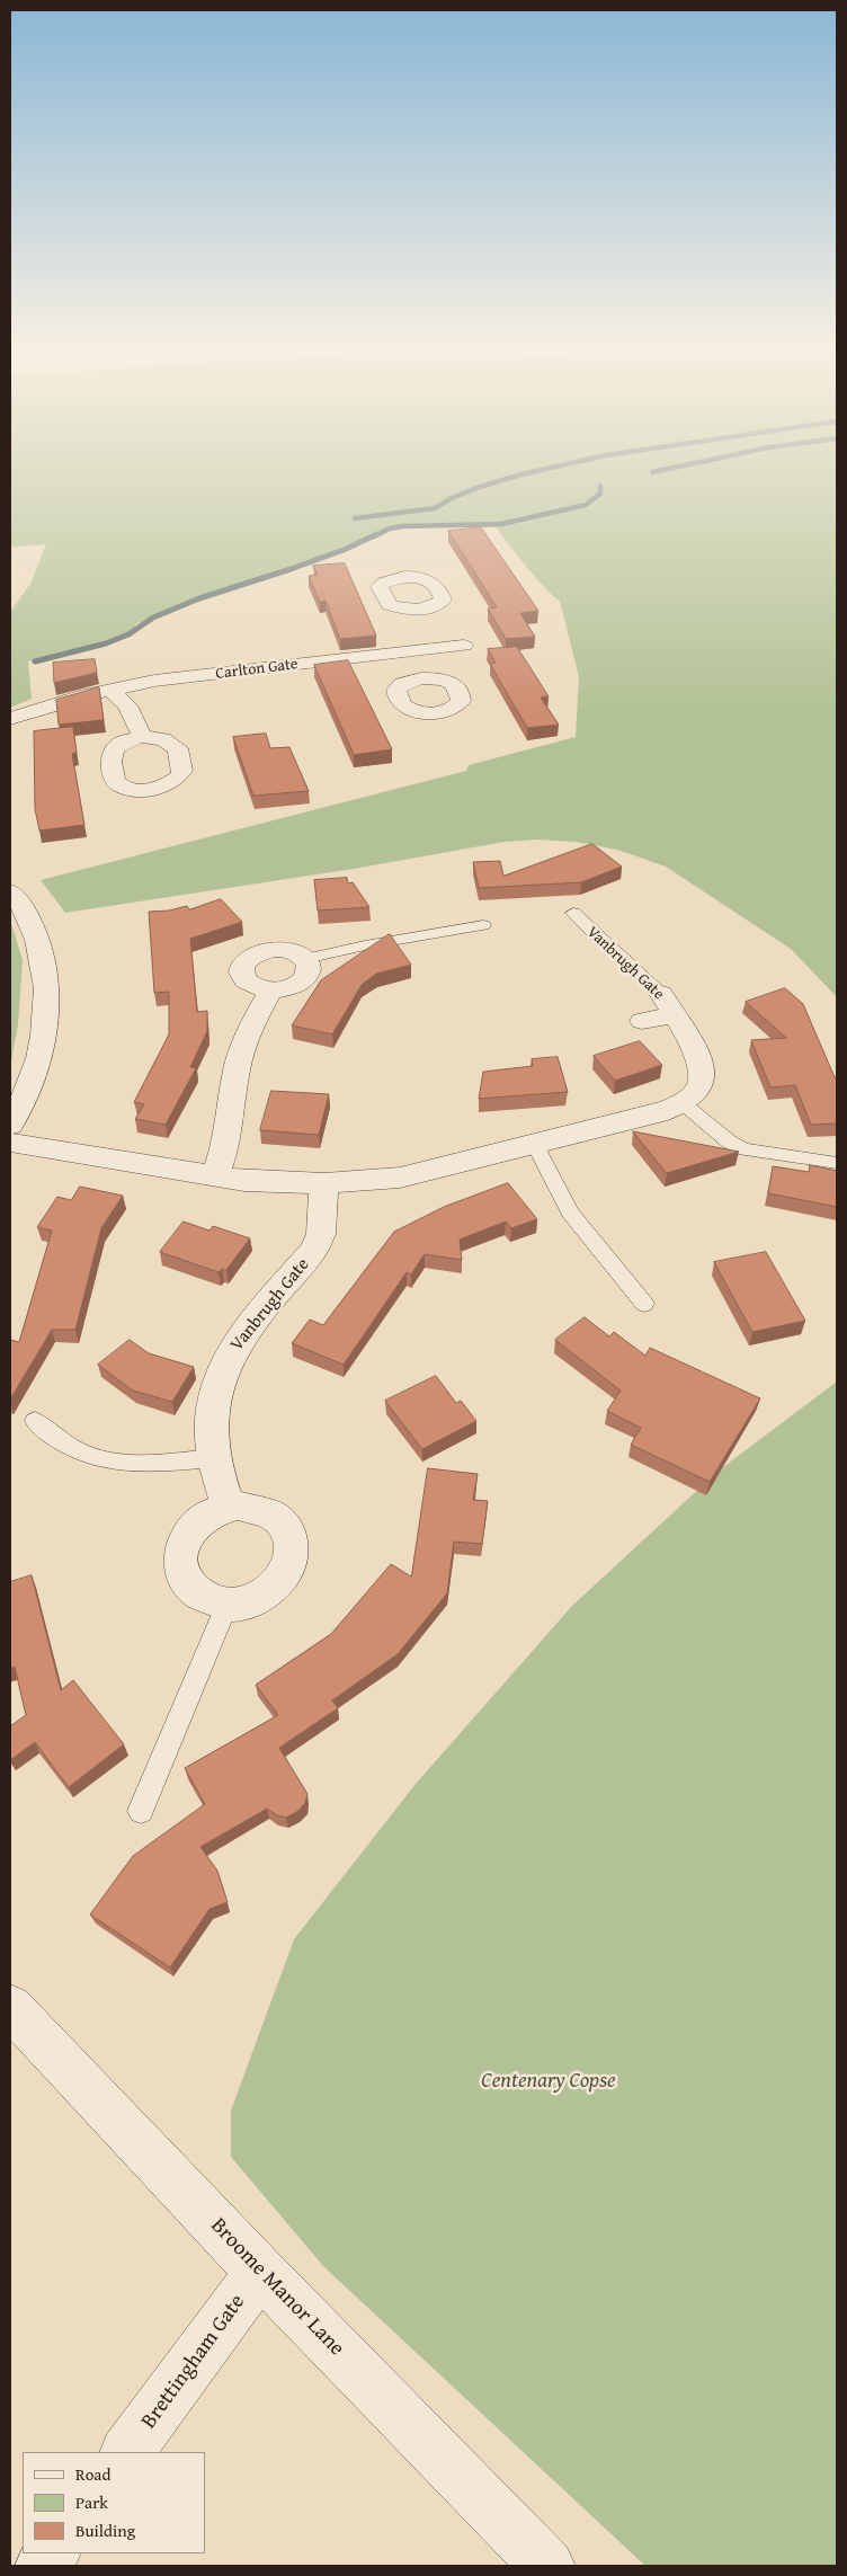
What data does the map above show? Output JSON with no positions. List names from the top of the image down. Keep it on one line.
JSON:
{"streets":{"street":["Carlton Gate","Vanbrugh Gate","Broome Manor Lane","Brettingham Gate"]},"crossings":[["Broome Manor Lane","Brettingham Gate"]],"parks":["Centenary Copse"],"legend":["Road","Park","Building"]}
